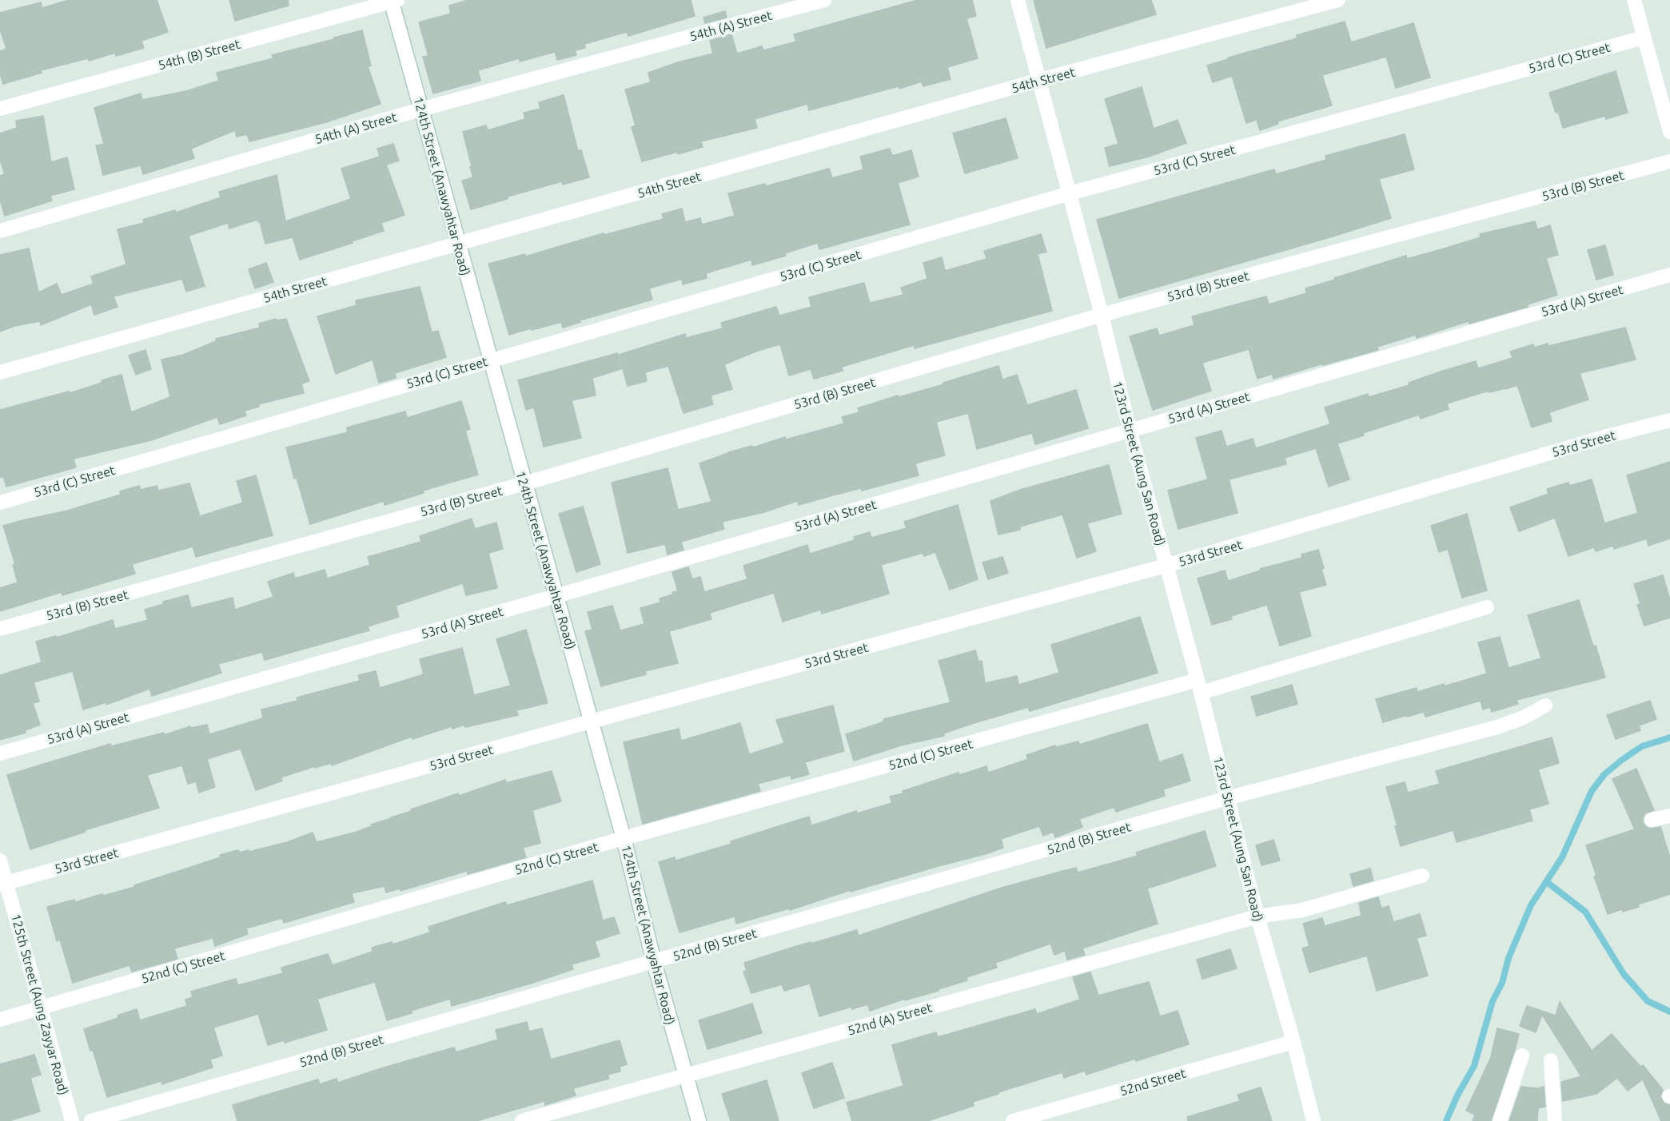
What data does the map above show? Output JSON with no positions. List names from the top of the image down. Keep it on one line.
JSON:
{"streets":{"street":["54th (A) Street","54th (B) Street","53rd (C) Street","54th Street","53rd (B) Street","124th Street (Anawyahtar Road)","53rd (A) Street","53rd Street","123rd Street (Aung San Road)","52nd (C) Street","52nd (B) Street","125th Street (Aung Zayyar Road)","52nd (A) Street","52nd Street"]},"crossings":[["54th (A) Street","124th Street (Anawyahtar Road)"],["54th (B) Street","124th Street (Anawyahtar Road)"],["53rd (C) Street","124th Street (Anawyahtar Road)"],["53rd (C) Street","123rd Street (Aung San Road)"],["54th Street","124th Street (Anawyahtar Road)"],["54th Street","123rd Street (Aung San Road)"],["53rd (B) Street","124th Street (Anawyahtar Road)"],["53rd (B) Street","123rd Street (Aung San Road)"],["124th Street (Anawyahtar Road)","53rd (A) Street"],["124th Street (Anawyahtar Road)","53rd Street"],["124th Street (Anawyahtar Road)","52nd (C) Street"],["124th Street (Anawyahtar Road)","52nd (B) Street"],["124th Street (Anawyahtar Road)","52nd (A) Street"],["53rd (A) Street","123rd Street (Aung San Road)"],["53rd Street","123rd Street (Aung San Road)"],["53rd Street","125th Street (Aung Zayyar Road)"],["123rd Street (Aung San Road)","52nd (C) Street"],["123rd Street (Aung San Road)","52nd (B) Street"],["123rd Street (Aung San Road)","52nd (A) Street"],["123rd Street (Aung San Road)","52nd Street"],["52nd (C) Street","125th Street (Aung Zayyar Road)"]]}
